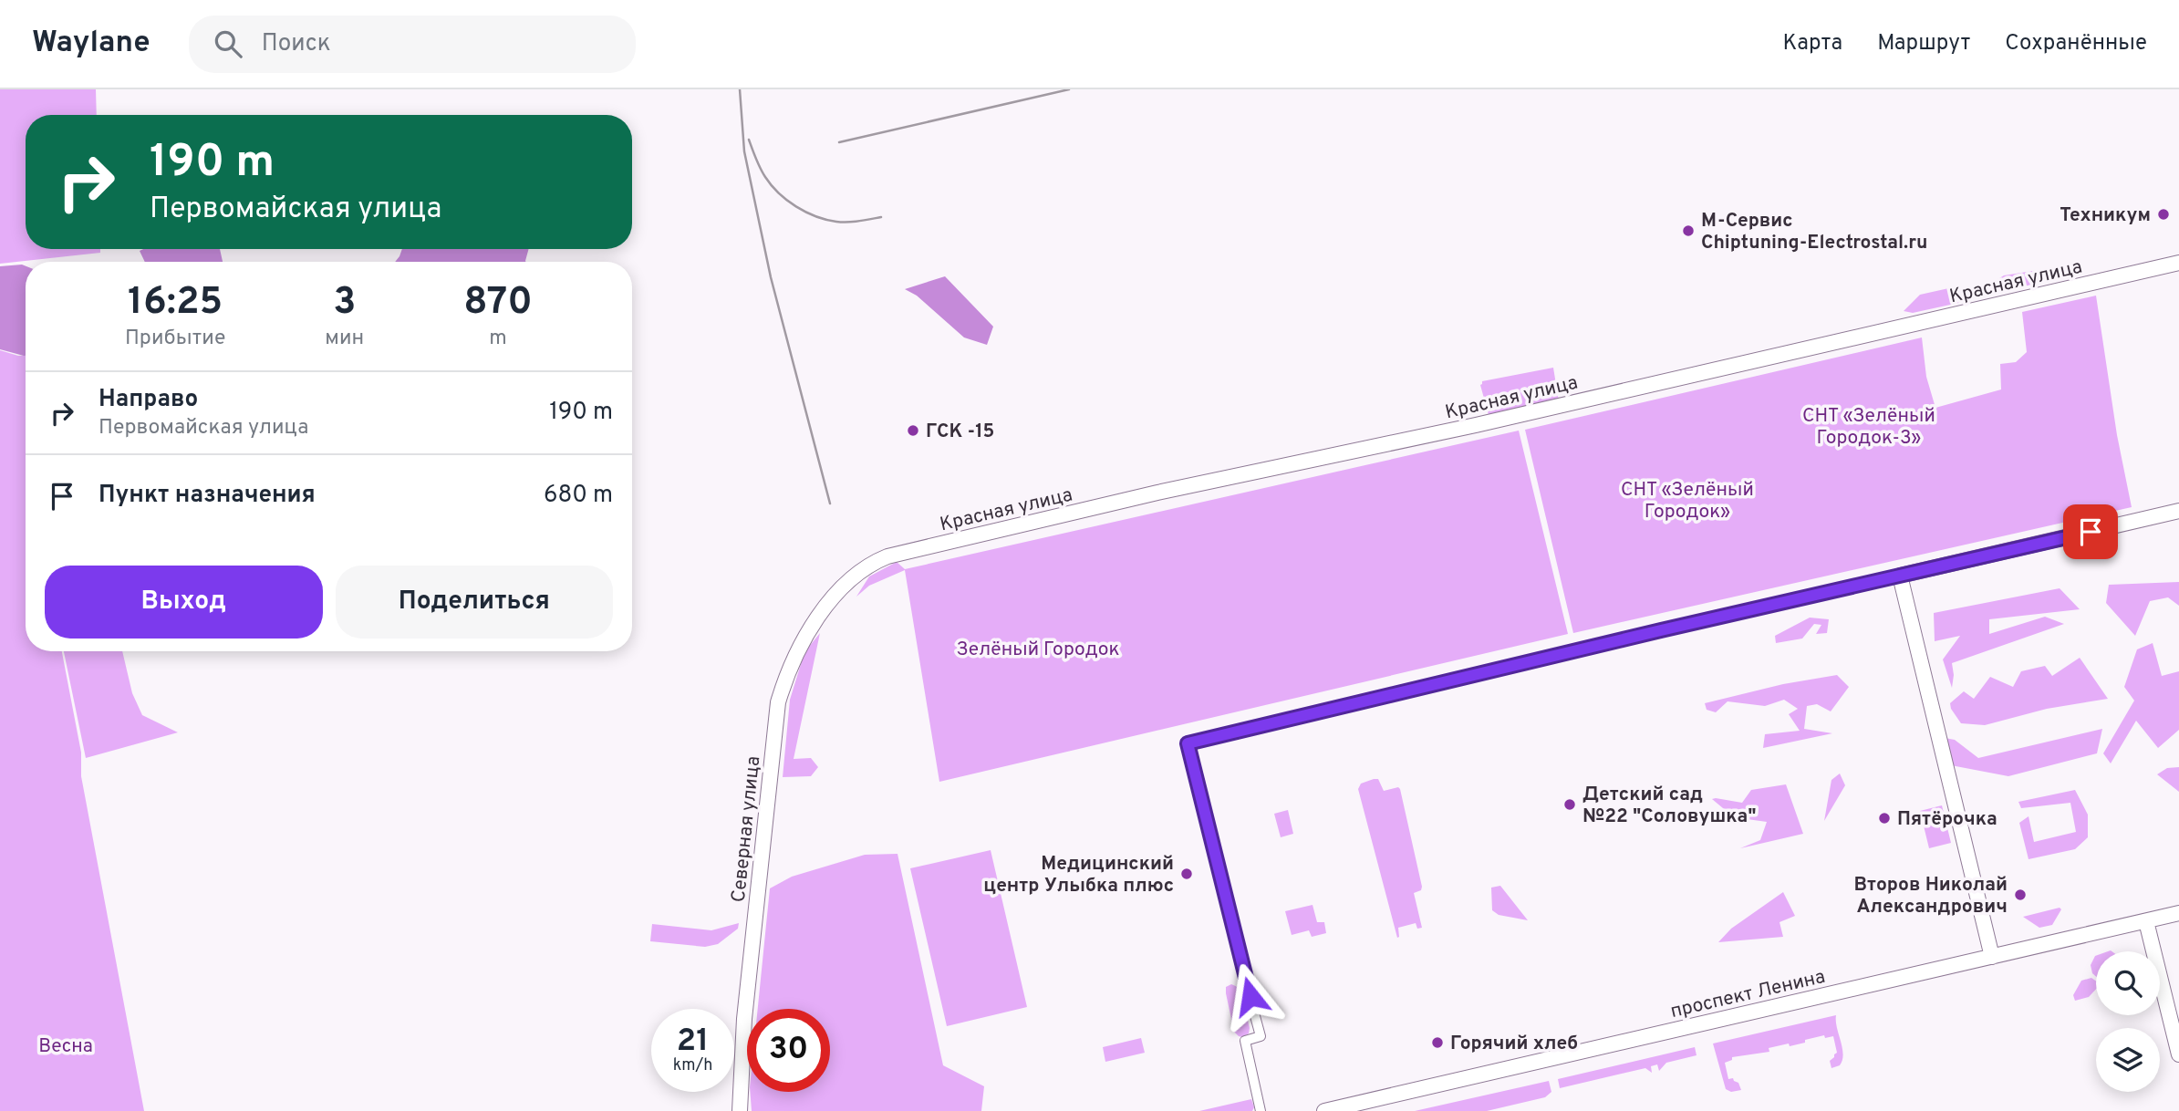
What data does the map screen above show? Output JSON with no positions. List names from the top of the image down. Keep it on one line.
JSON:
{"streets":{"main road":["Красная улица","Северная улица","проспект Ленина"]},"crossings":[["Красная улица","Северная улица"]],"parks":["СНТ «Зелёный Городок-3»","СНТ «Зелёный Городок»","Зелёный Городок","Весна"],"places":["Техникум","M-Сервис Chiptuning-Electrostal.ru","ГСК -15","Детский сад №22 \"Соловушка\"","Пятёрочка","Медицинский центр Улыбка плюс","Второв Николай Александрович","Горячий хлеб"],"page":{"header":"Waylane","search":"Поиск","nav":["Карта","Маршрут","Сохранённые"],"turn":["190 m","Первомайская улица"],"eta":["16:25","Прибытие","3","мин","870","m"],"list":[{"name":"Направо","note":"Первомайская улица","value":"190 m"},{"name":"Пункт назначения","value":"680 m"}],"buttons":["Выход","Поделиться"],"speed":"21 km/h","limit":"30"}}
